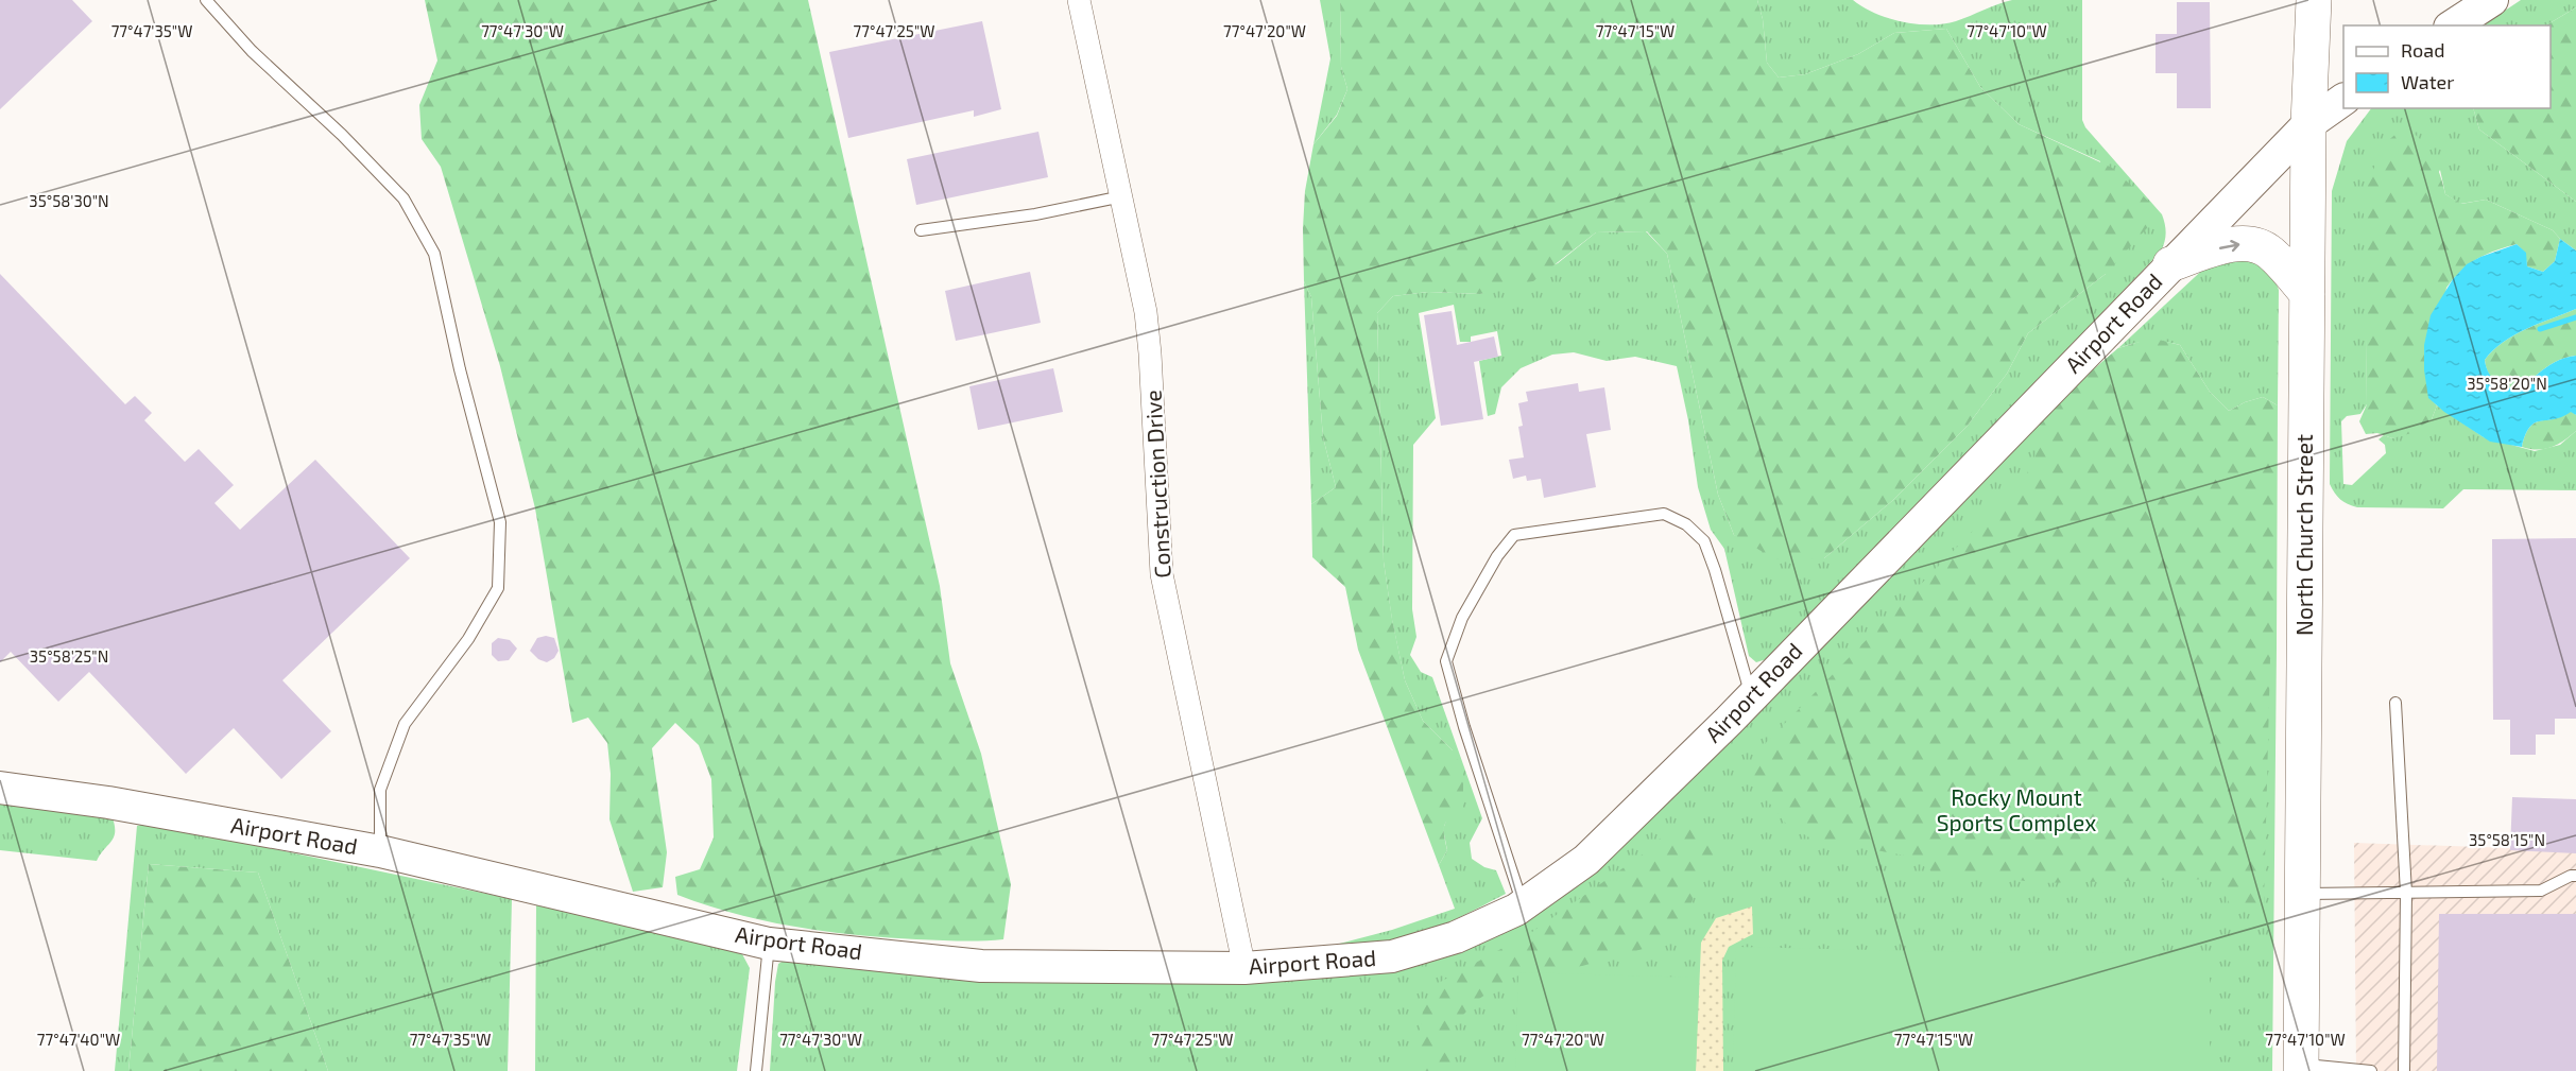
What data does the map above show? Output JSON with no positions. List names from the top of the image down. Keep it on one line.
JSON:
{"streets":{"main road":["Airport Road","North Church Street"],"street":["Construction Drive"]},"crossings":[["Airport Road","Construction Drive"],["Airport Road","North Church Street"]],"parks":["Rocky Mount Sports Complex"],"legend":["Road","Water"],"coordinates":["77°47'35\"W","77°47'30\"W","77°47'25\"W","77°47'20\"W","77°47'15\"W","77°47'10\"W","35°58'30\"N","35°58'20\"N","35°58'25\"N","35°58'15\"N","77°47'40\"W"]}
